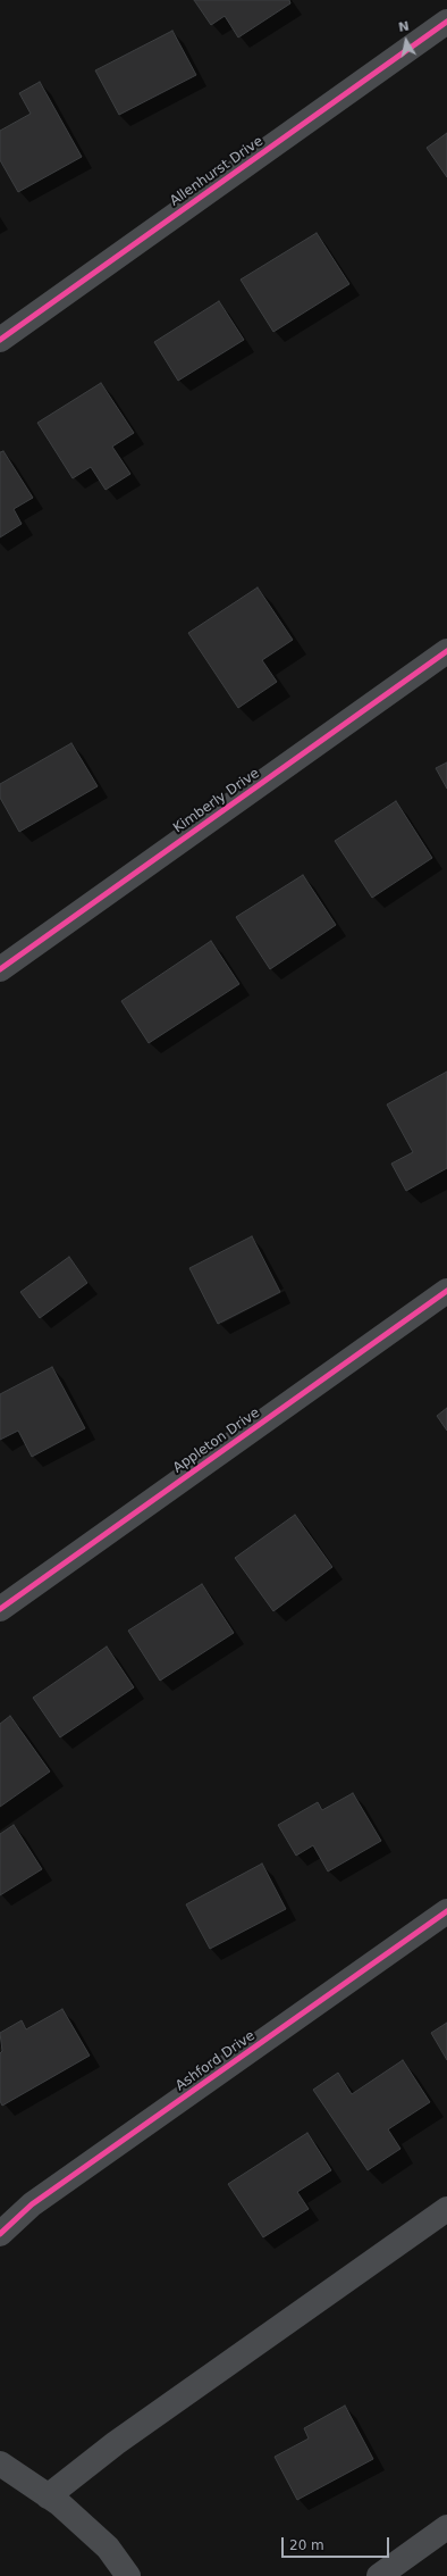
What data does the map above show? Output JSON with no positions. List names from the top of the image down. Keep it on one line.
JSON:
{"streets":{"street":["Allenhurst Drive","Kimberly Drive","Appleton Drive","Ashford Drive"]},"scale_bar":"20 m","north":"top"}
